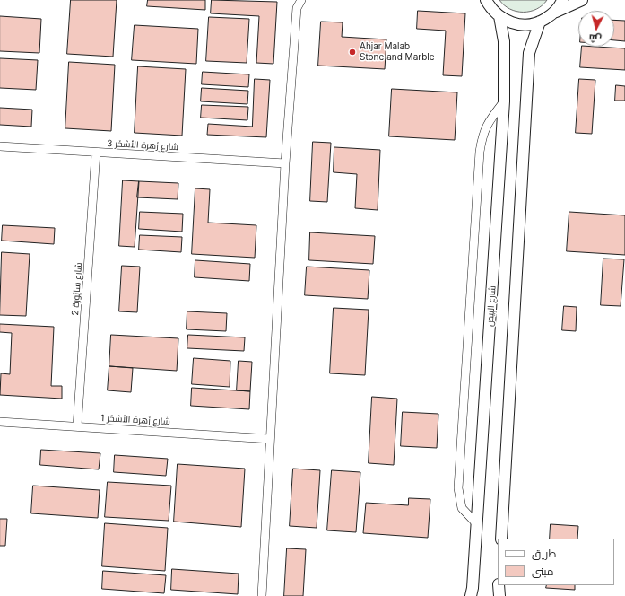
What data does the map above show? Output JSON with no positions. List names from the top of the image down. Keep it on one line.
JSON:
{"streets":{"street":["شارع زَهرة الأشخَر 3","شارع سايُورة 2","شارع البِيص","شارع زَهرة الأشخَر 1"]},"crossings":[["شارع زَهرة الأشخَر 3","شارع سايُورة 2"],["شارع سايُورة 2","شارع زَهرة الأشخَر 1"]],"places":["Ahjar Malab Stone and Marble"],"legend":["طريق","مبنى"],"north":"bottom"}
